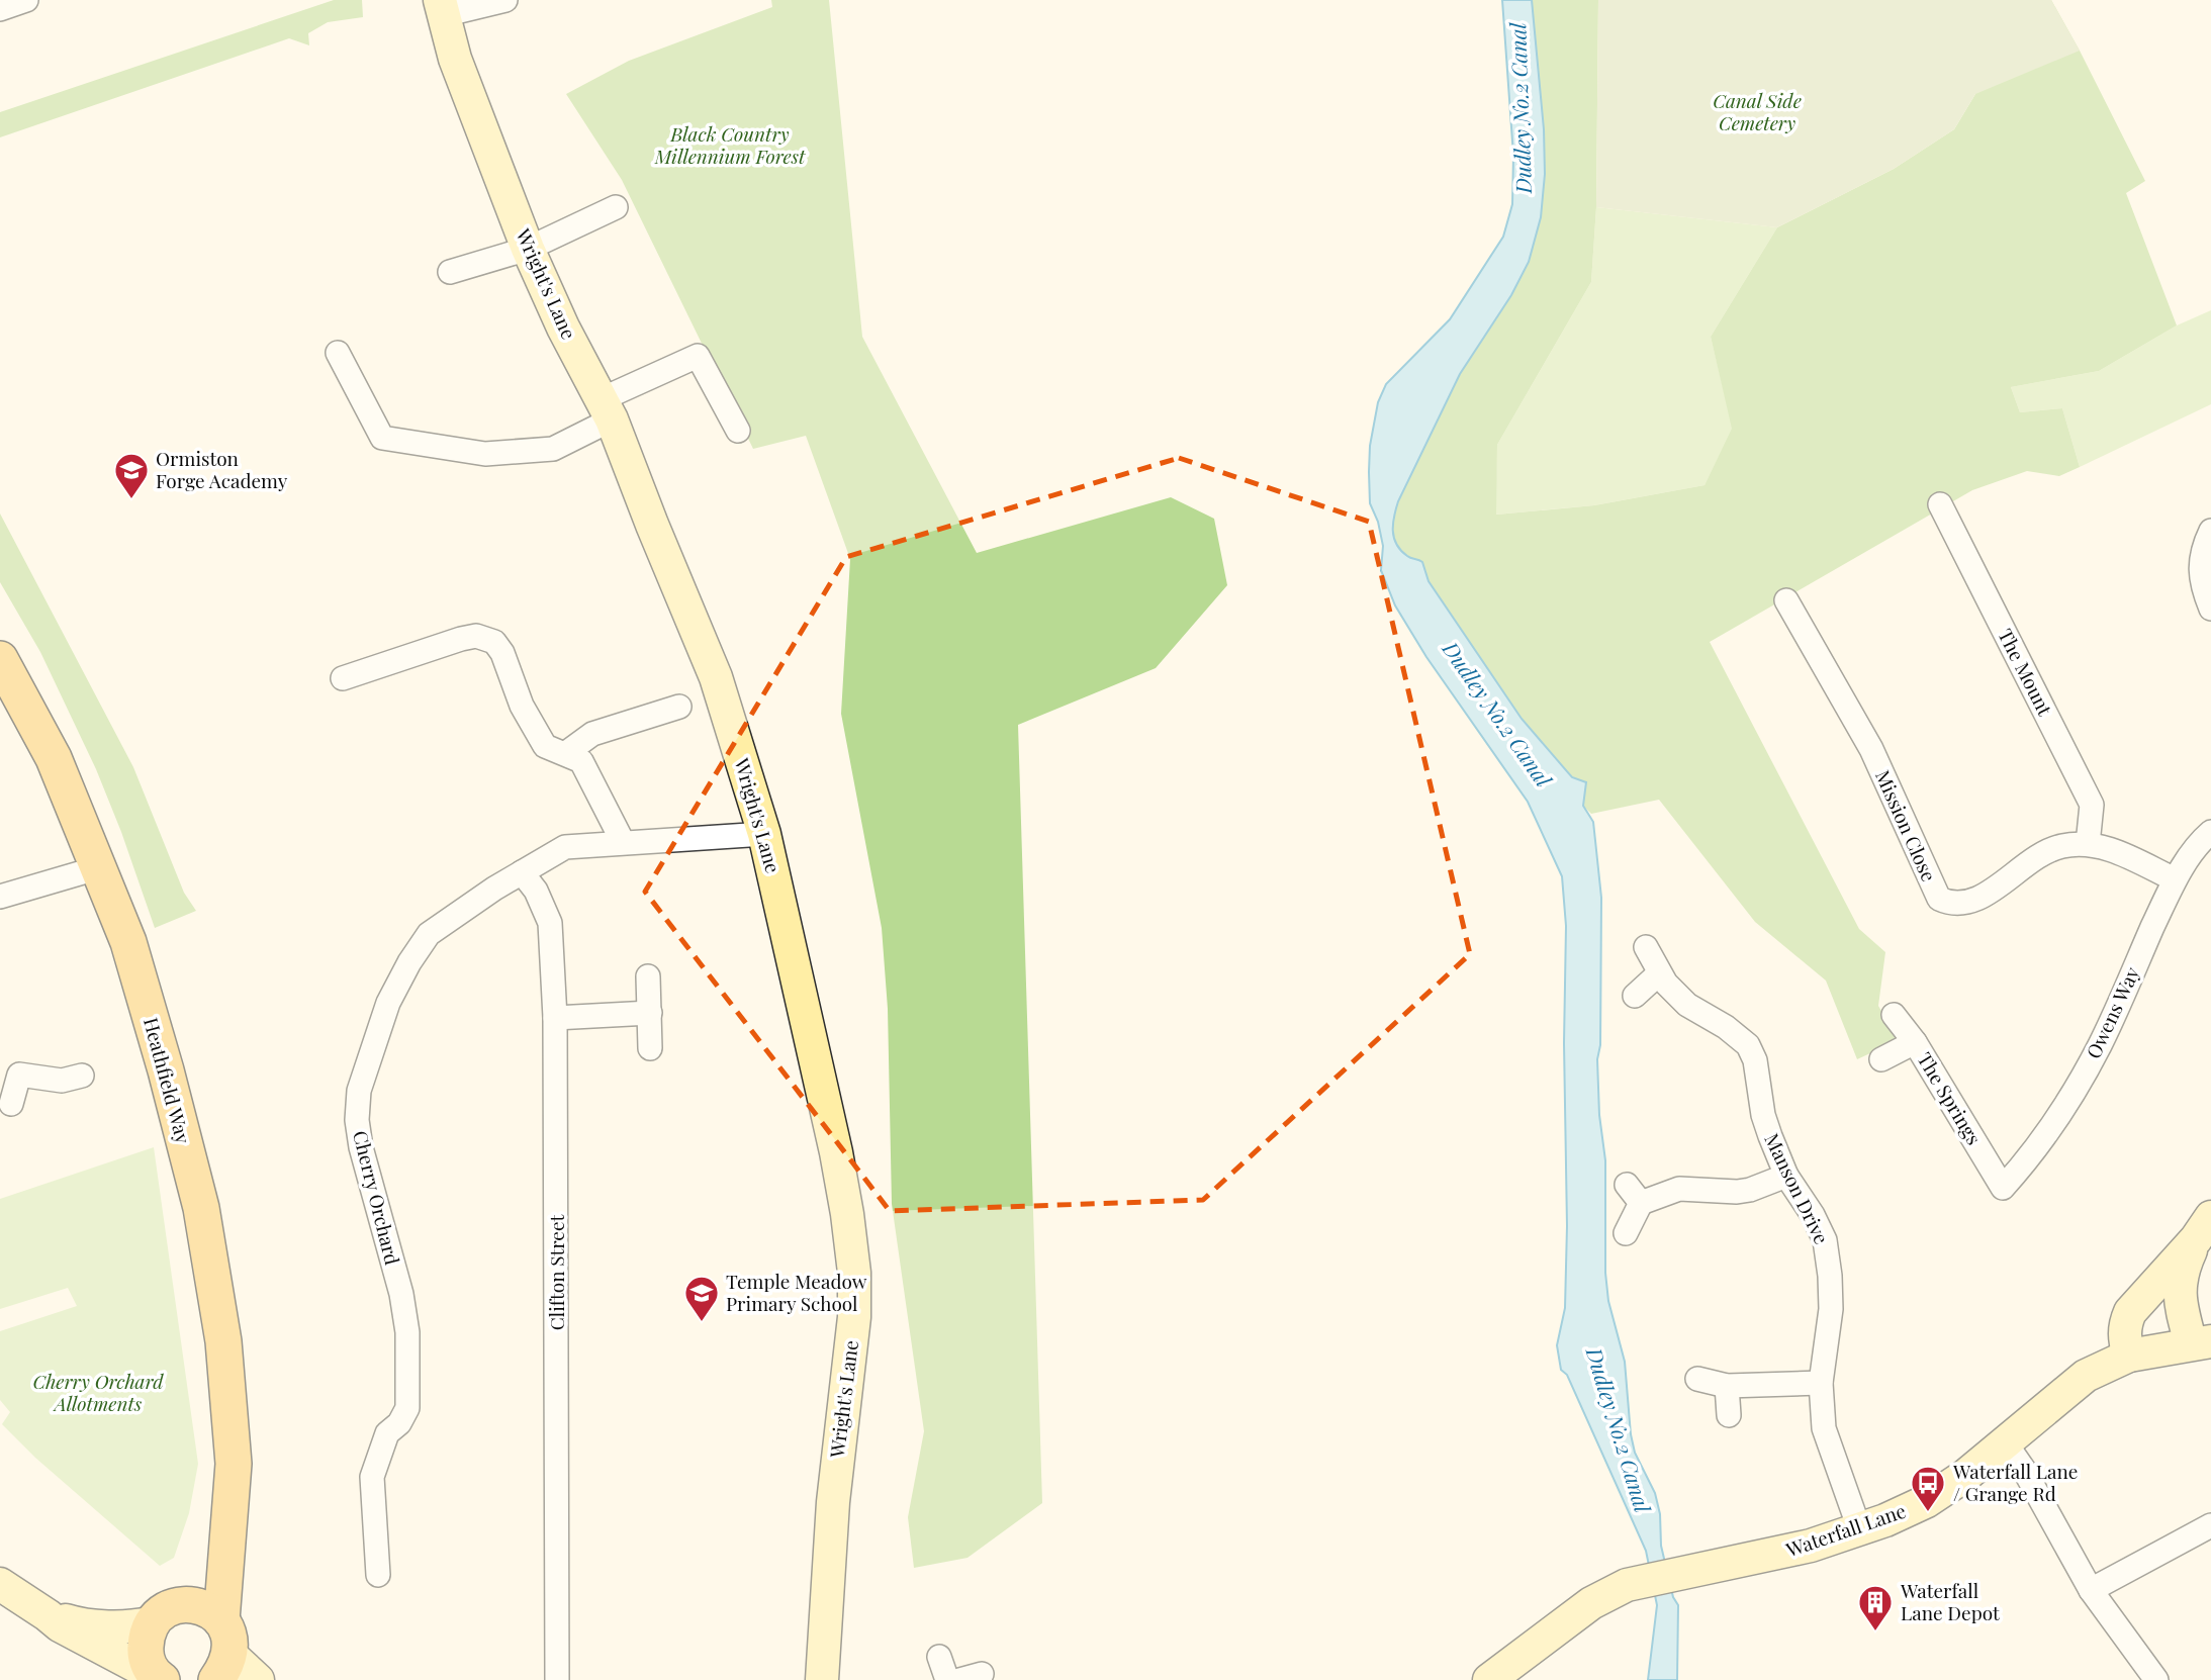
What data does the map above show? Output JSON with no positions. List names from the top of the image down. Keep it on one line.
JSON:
{"streets":{"main road":["Heathfield Way"],"street":["Wright's Lane","The Mount","Mission Close","Owens Way","The Springs","Manson Drive","Cherry Orchard","Clifton Street","Waterfall Lane"]},"crossings":[["Wright's Lane","Cherry Orchard"],["The Mount","Mission Close"],["Mission Close","Owens Way"],["Owens Way","The Springs"],["Manson Drive","Waterfall Lane"],["Cherry Orchard","Clifton Street"]],"water":["Dudley No.2 Canal"],"parks":["Canal Side Cemetery","Black Country Millennium Forest","Cherry Orchard Allotments"],"places":{"school or university":["Ormiston Forge Academy","Temple Meadow Primary School"],"bus stop":["Waterfall Lane / Grange Rd"],"building":["Waterfall Lane Depot"]}}
